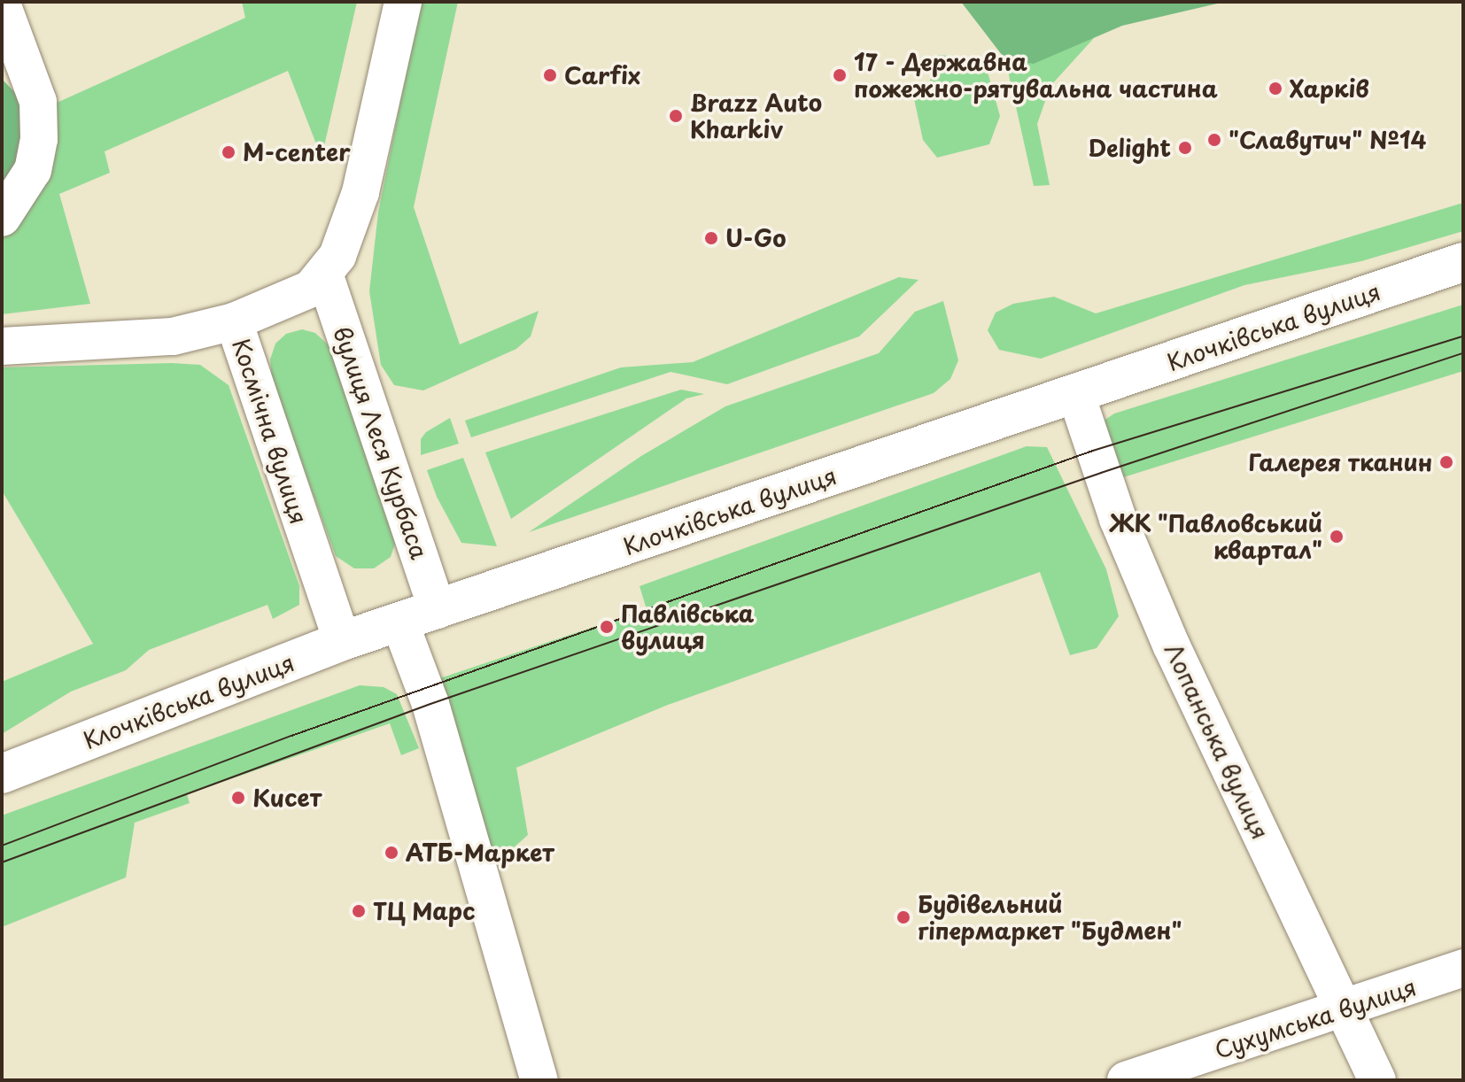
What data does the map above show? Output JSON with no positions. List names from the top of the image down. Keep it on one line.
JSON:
{"streets":{"main road":["Клочківська вулиця"],"street":["Космічна вулиця","вулиця Леся Курбаса","Лопанська вулиця","Сухумська вулиця"]},"crossings":[["Клочківська вулиця","Космічна вулиця"],["Клочківська вулиця","вулиця Леся Курбаса"],["Клочківська вулиця","Лопанська вулиця"],["Лопанська вулиця","Сухумська вулиця"]],"places":["Carfix","17 - Державна пожежно-рятувальна частина","Харків","Brazz Auto Kharkiv","\"Славутич\" №14","Delight","M-center","U-Go","Галерея тканин","ЖК \"Павловський квартал\"","Павлівська вулиця","Кисет","АТБ-Маркет","ТЦ Марс","Будівельний гіпермаркет \"Будмен\""]}
